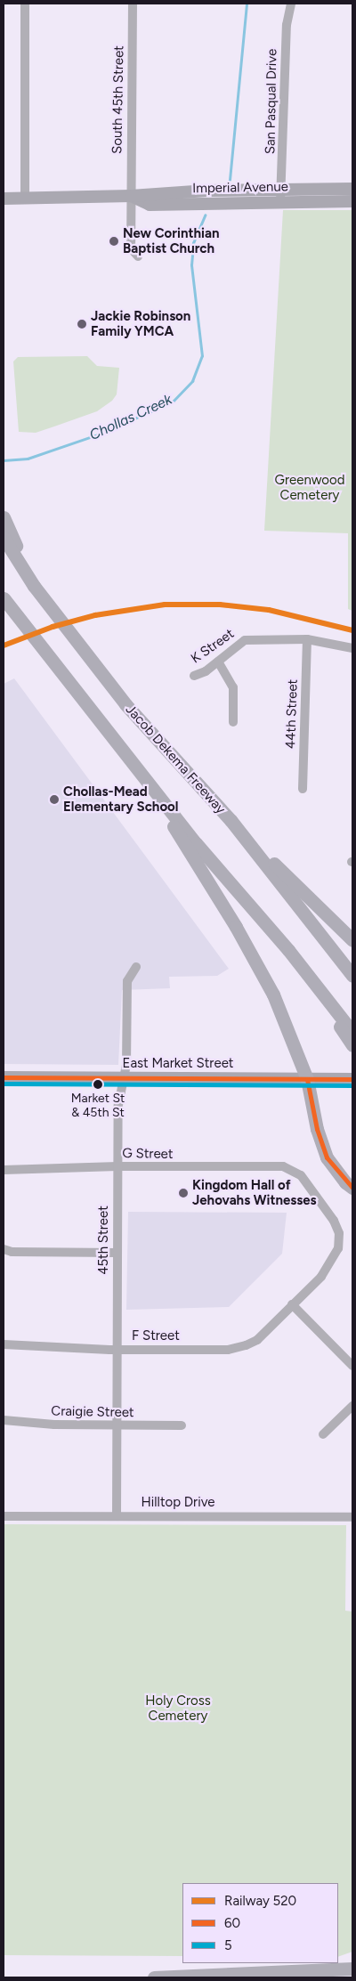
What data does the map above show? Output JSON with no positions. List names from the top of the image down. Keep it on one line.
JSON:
{"streets":{"highway":["Jacob Dekema Freeway"],"main road":["Imperial Avenue","East Market Street"],"street":["South 45th Street","San Pasqual Drive","K Street","44th Street","G Street","45th Street","F Street","Craigie Street","Hilltop Drive"]},"crossings":[["South 45th Street","Imperial Avenue"],["San Pasqual Drive","Imperial Avenue"],["K Street","44th Street"],["East Market Street","45th Street"],["G Street","45th Street"],["G Street","F Street"],["45th Street","F Street"],["45th Street","Craigie Street"],["45th Street","Hilltop Drive"]],"water":["Chollas Creek"],"parks":["Greenwood Cemetery","Holy Cross Cemetery"],"places":["New Corinthian Baptist Church","Jackie Robinson Family YMCA","Chollas-Mead Elementary School","Market St & 45th St","Kingdom Hall of Jehovahs Witnesses"],"lines":["rail line 520","transit line 60","transit line 5"],"legend":["Railway 520","60","5"]}
